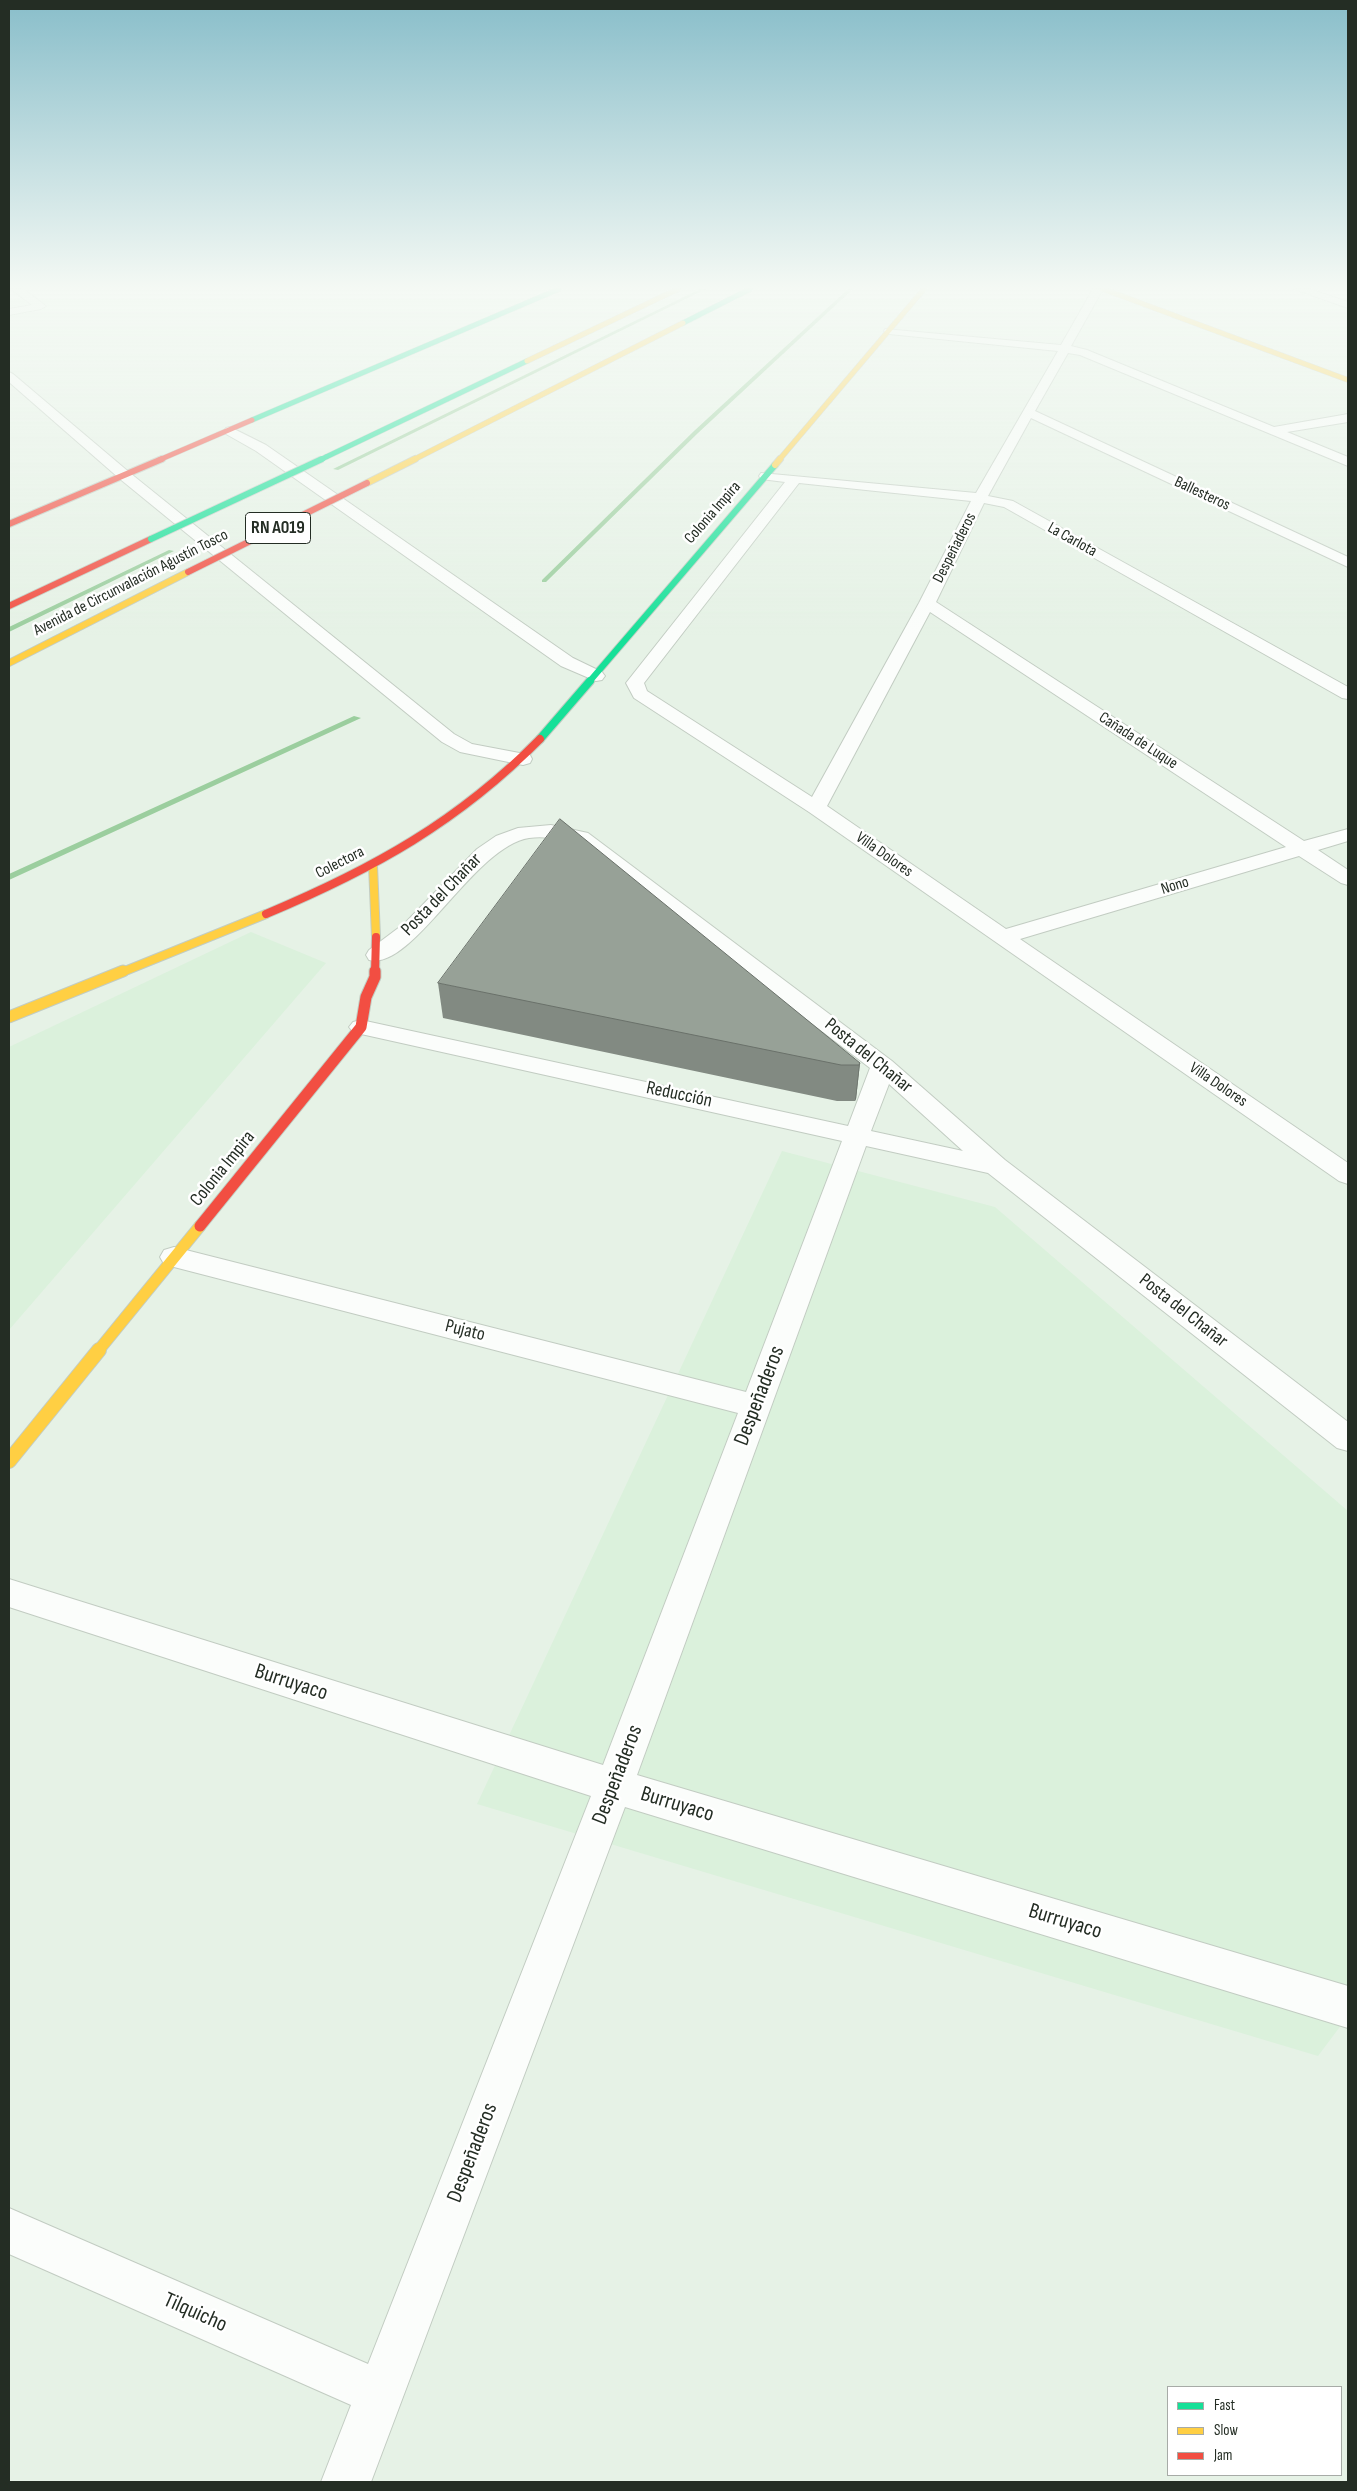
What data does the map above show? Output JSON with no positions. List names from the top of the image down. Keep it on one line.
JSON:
{"streets":{"main road":["Colonia Impira","RN A019","Avenida de Circunvalación Agustín Tosco","Colectora"],"street":["Ballesteros","La Carlota","Despeñaderos","Cañada de Luque","Villa Dolores","Nono","Posta del Chañar","Reducción","Pujato","Burruyaco","Tilquicho"]},"crossings":[["Ballesteros","Despeñaderos"],["Colonia Impira","La Carlota"],["Colonia Impira","Colectora"],["Colonia Impira","Posta del Chañar"],["Colonia Impira","Reducción"],["Colonia Impira","Pujato"],["La Carlota","Despeñaderos"],["La Carlota","Villa Dolores"],["Despeñaderos","Cañada de Luque"],["Despeñaderos","Villa Dolores"],["Despeñaderos","Posta del Chañar"],["Despeñaderos","Reducción"],["Despeñaderos","Pujato"],["Despeñaderos","Burruyaco"],["Despeñaderos","Tilquicho"],["Cañada de Luque","Nono"],["Villa Dolores","Nono"],["Posta del Chañar","Reducción"]],"legend":["Fast","Slow","Jam"]}
